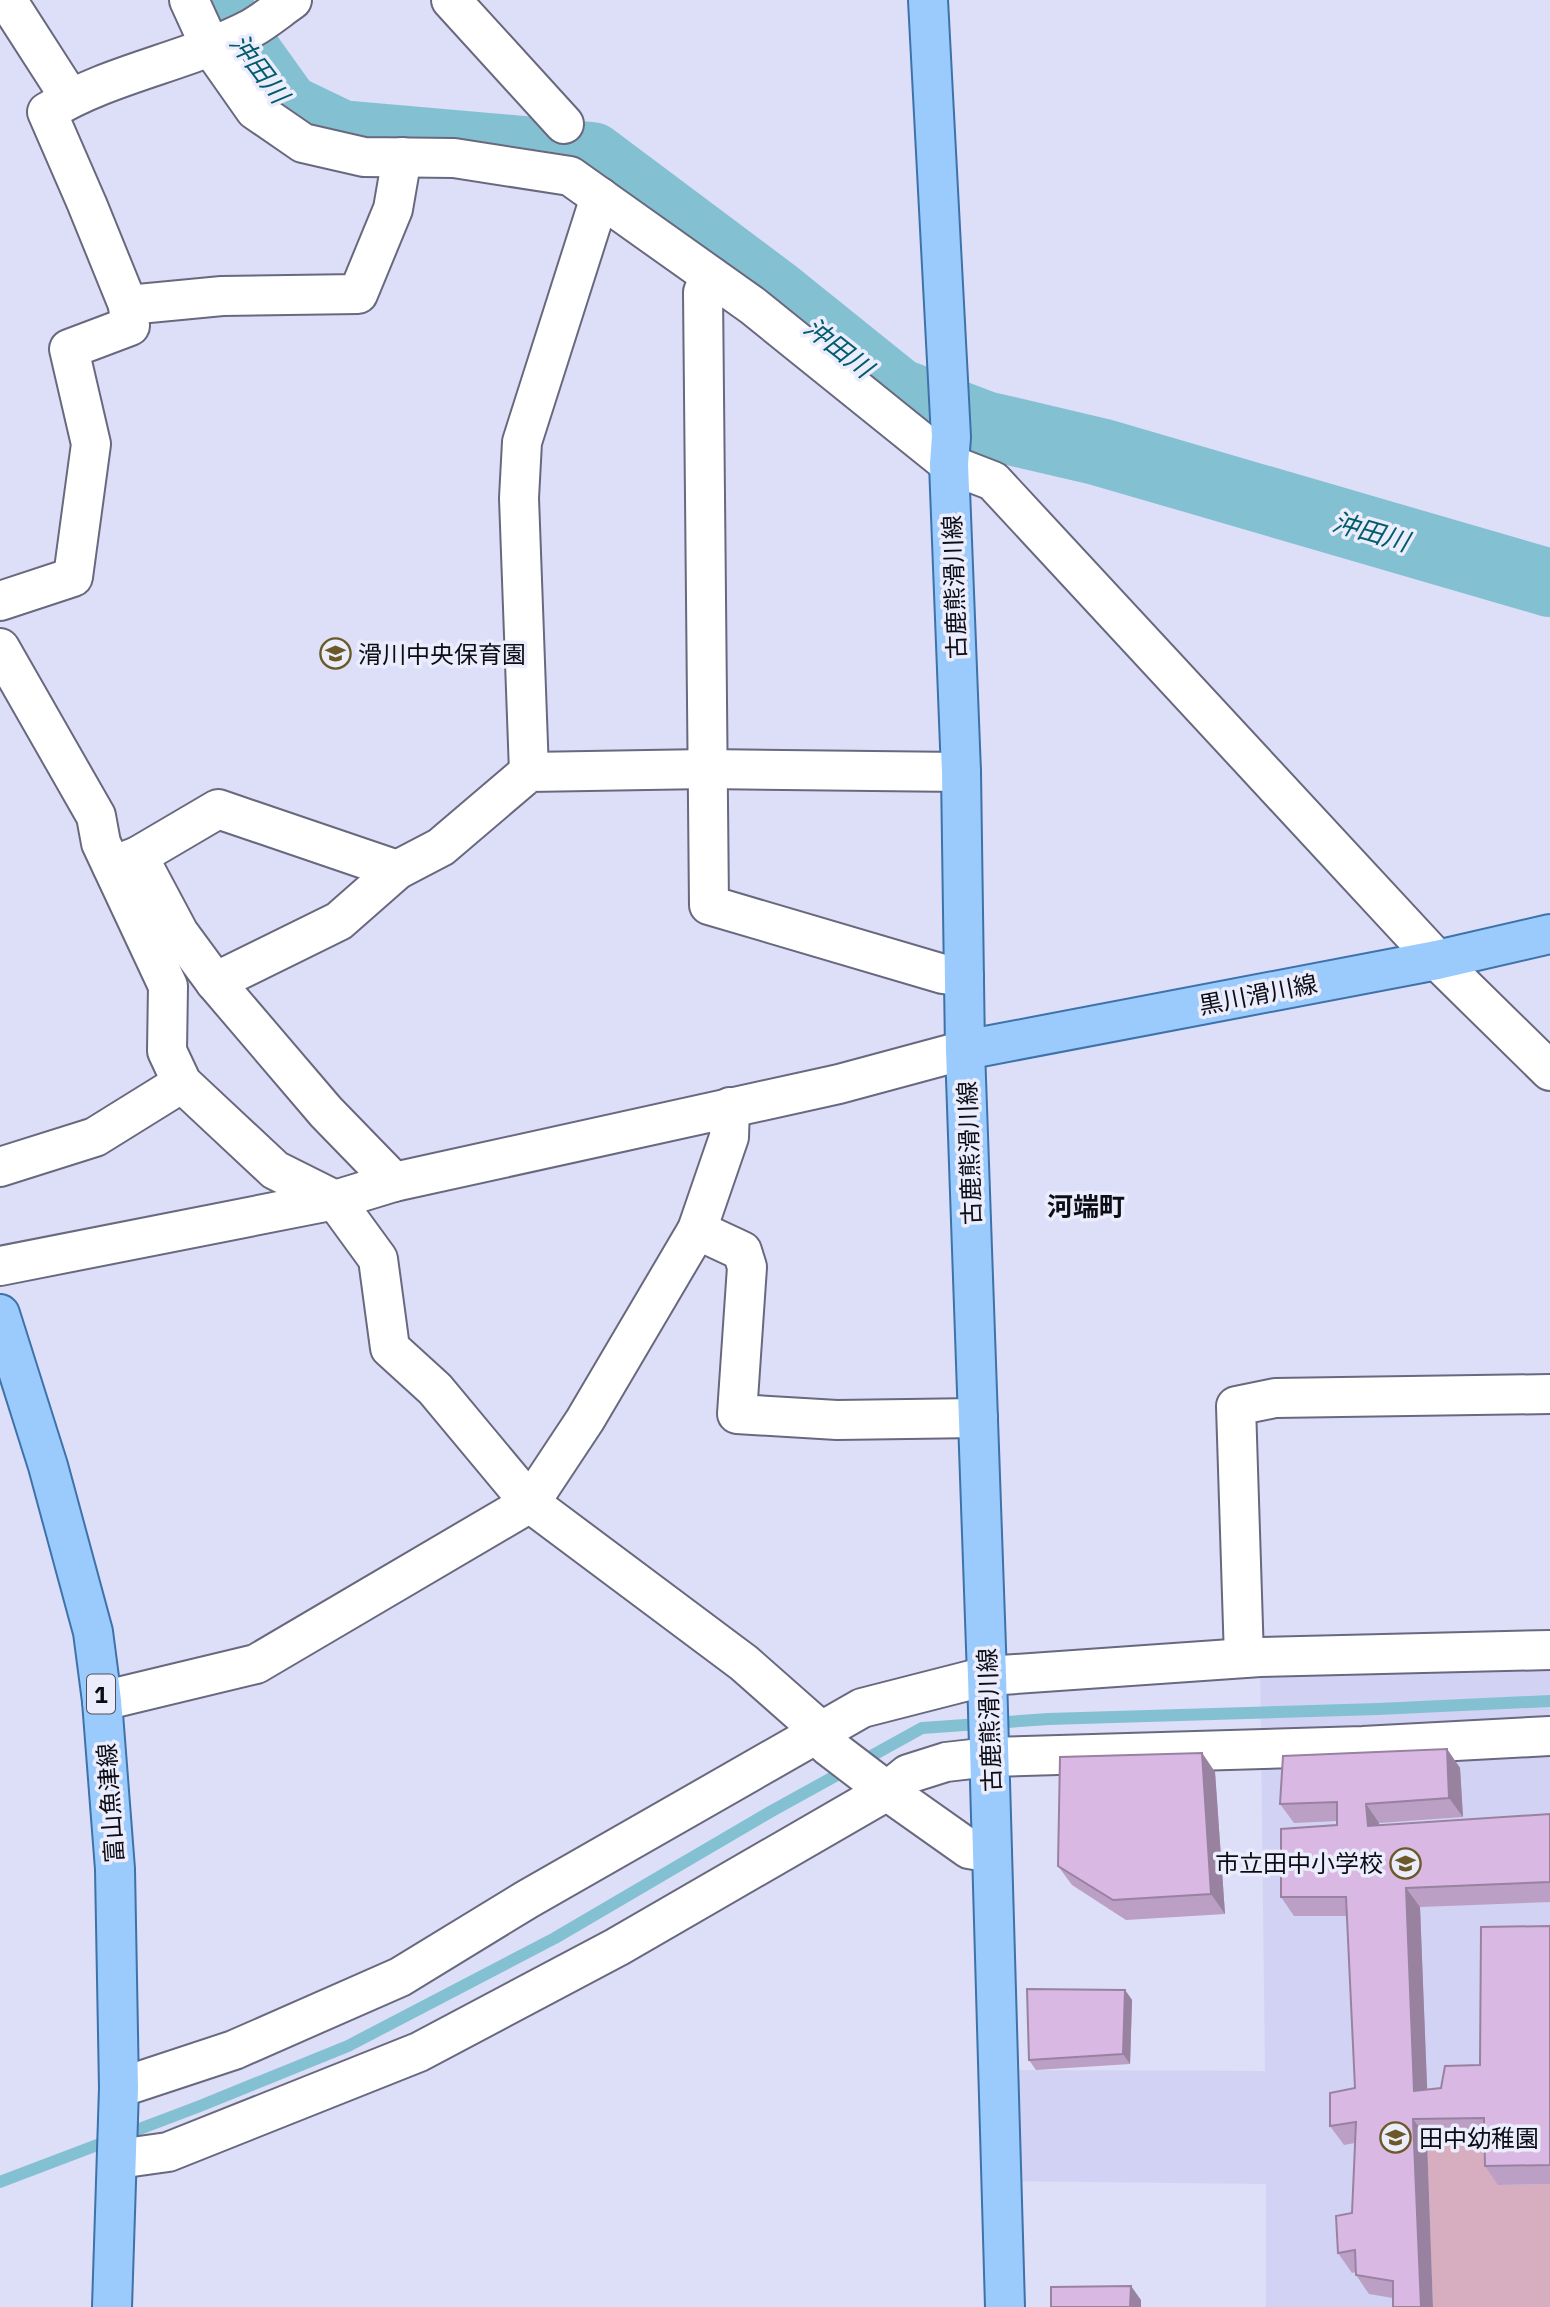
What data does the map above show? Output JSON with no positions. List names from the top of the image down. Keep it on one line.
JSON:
{"streets":{"main road":["古鹿熊滑川線","黒川滑川線","1","富山魚津線"]},"crossings":[["古鹿熊滑川線","黒川滑川線"]],"districts":["河端町"],"water":["沖田川"],"places":{"school or university":["滑川中央保育園","市立田中小学校","田中幼稚園"]}}
